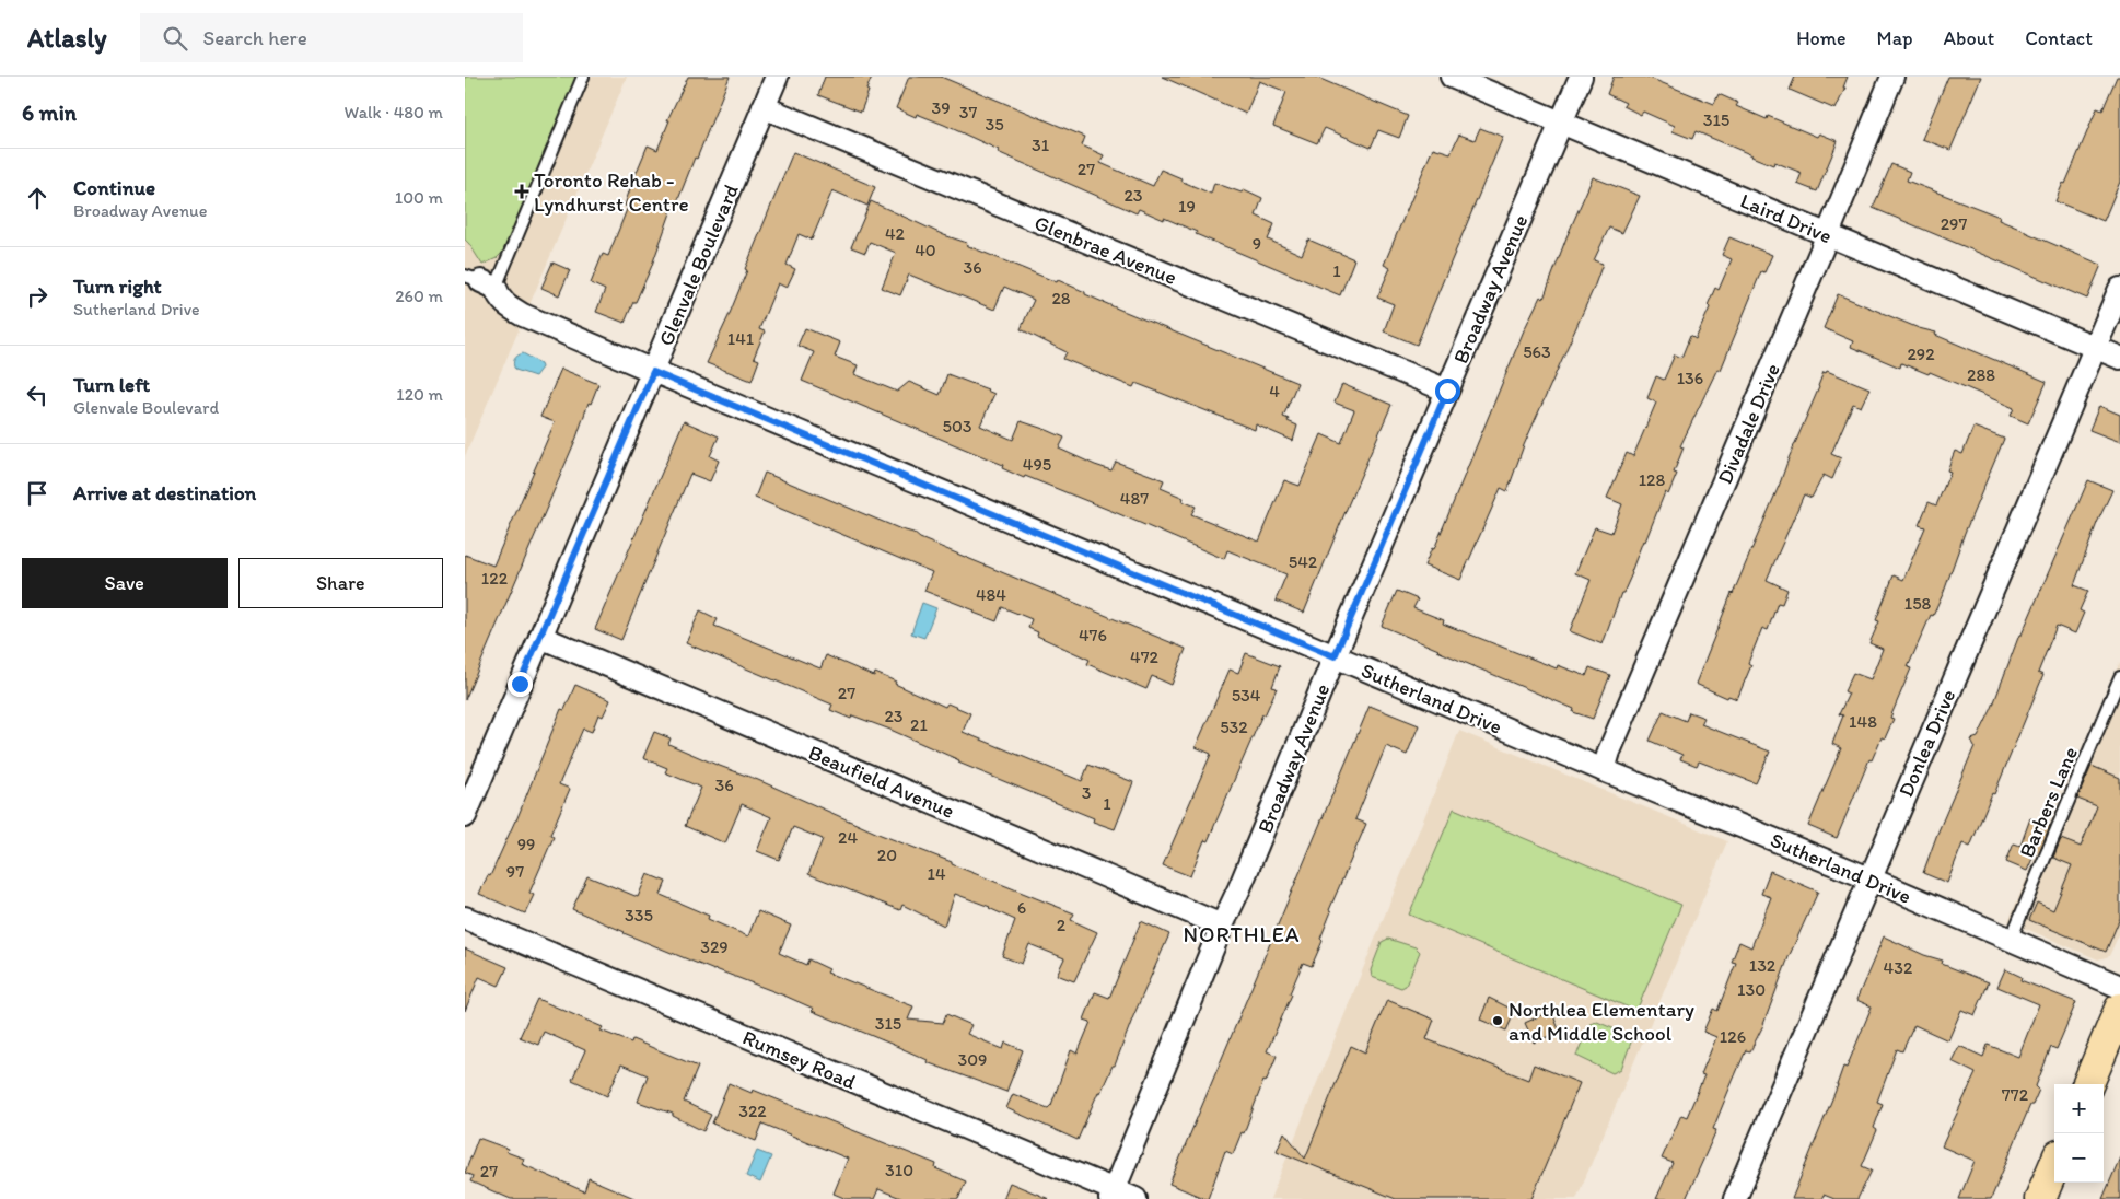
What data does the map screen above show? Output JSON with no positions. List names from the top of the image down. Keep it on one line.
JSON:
{"streets":{"street":["Laird Drive","Glenbrae Avenue","Glenvale Boulevard","Broadway Avenue","Divadale Drive","Sutherland Drive","Donlea Drive","Beaufield Avenue","Rumsey Road"],"lane":["Barbers Lane"]},"crossings":[["Laird Drive","Broadway Avenue"],["Laird Drive","Divadale Drive"],["Laird Drive","Donlea Drive"],["Glenbrae Avenue","Glenvale Boulevard"],["Glenbrae Avenue","Broadway Avenue"],["Glenvale Boulevard","Sutherland Drive"],["Glenvale Boulevard","Beaufield Avenue"],["Broadway Avenue","Sutherland Drive"],["Broadway Avenue","Beaufield Avenue"],["Broadway Avenue","Rumsey Road"],["Divadale Drive","Sutherland Drive"],["Sutherland Drive","Donlea Drive"],["Sutherland Drive","Barbers Lane"]],"districts":["NORTHLEA"],"places":{"health":["Toronto Rehab - Lyndhurst Centre"],"other":["Northlea Elementary and Middle School"]},"house_numbers":["39","37","315","35","31","27","23","19","297","42","9","40","36","1","28","141","563","292","288","136","4","503","495","128","487","542","122","484","158","476","472","27","534","23","148","21","532","36","3","1","24","99","20","97","14","6","335","2","329","132","432","130","315","126","309","772","322","310","27"],"page":{"header":"Atlasly","search":"Search here","nav":["Home","Map","About","Contact"],"heading":["6 min","Walk · 480 m"],"list":[["Continue","Broadway Avenue","100 m"],["Turn right","Sutherland Drive","260 m"],["Turn left","Glenvale Boulevard","120 m"],"Arrive at destination"],"buttons":["Save","Share"],"map_buttons":["+","−"]}}
